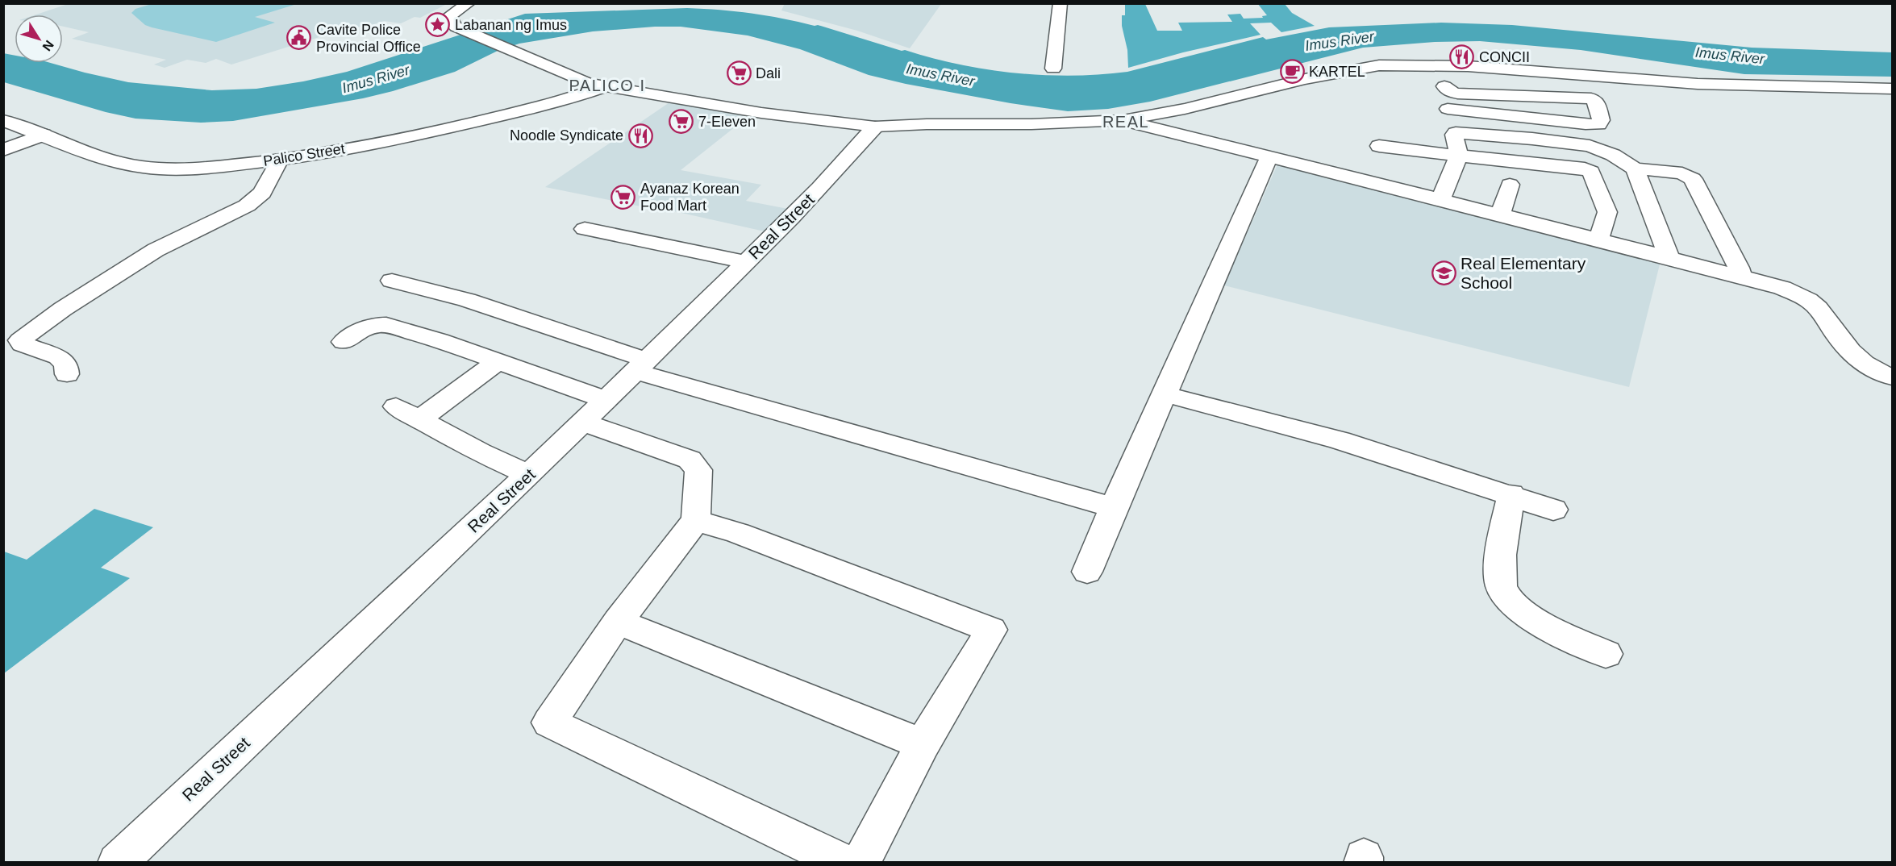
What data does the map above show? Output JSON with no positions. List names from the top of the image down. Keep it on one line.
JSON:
{"streets":{"street":["Palico Street","Real Street"]},"districts":["PALICO I","REAL"],"water":["Imus River"],"places":{"place":["Labanan ng Imus"],"public building":["Cavite Police Provincial Office"],"restaurant":["CONCII","Noodle Syndicate"],"cafe":["KARTEL"],"supermarket":["Dali","7-Eleven","Ayanaz Korean Food Mart"],"school or university":["Real Elementary School"]},"north":"bottom right"}
